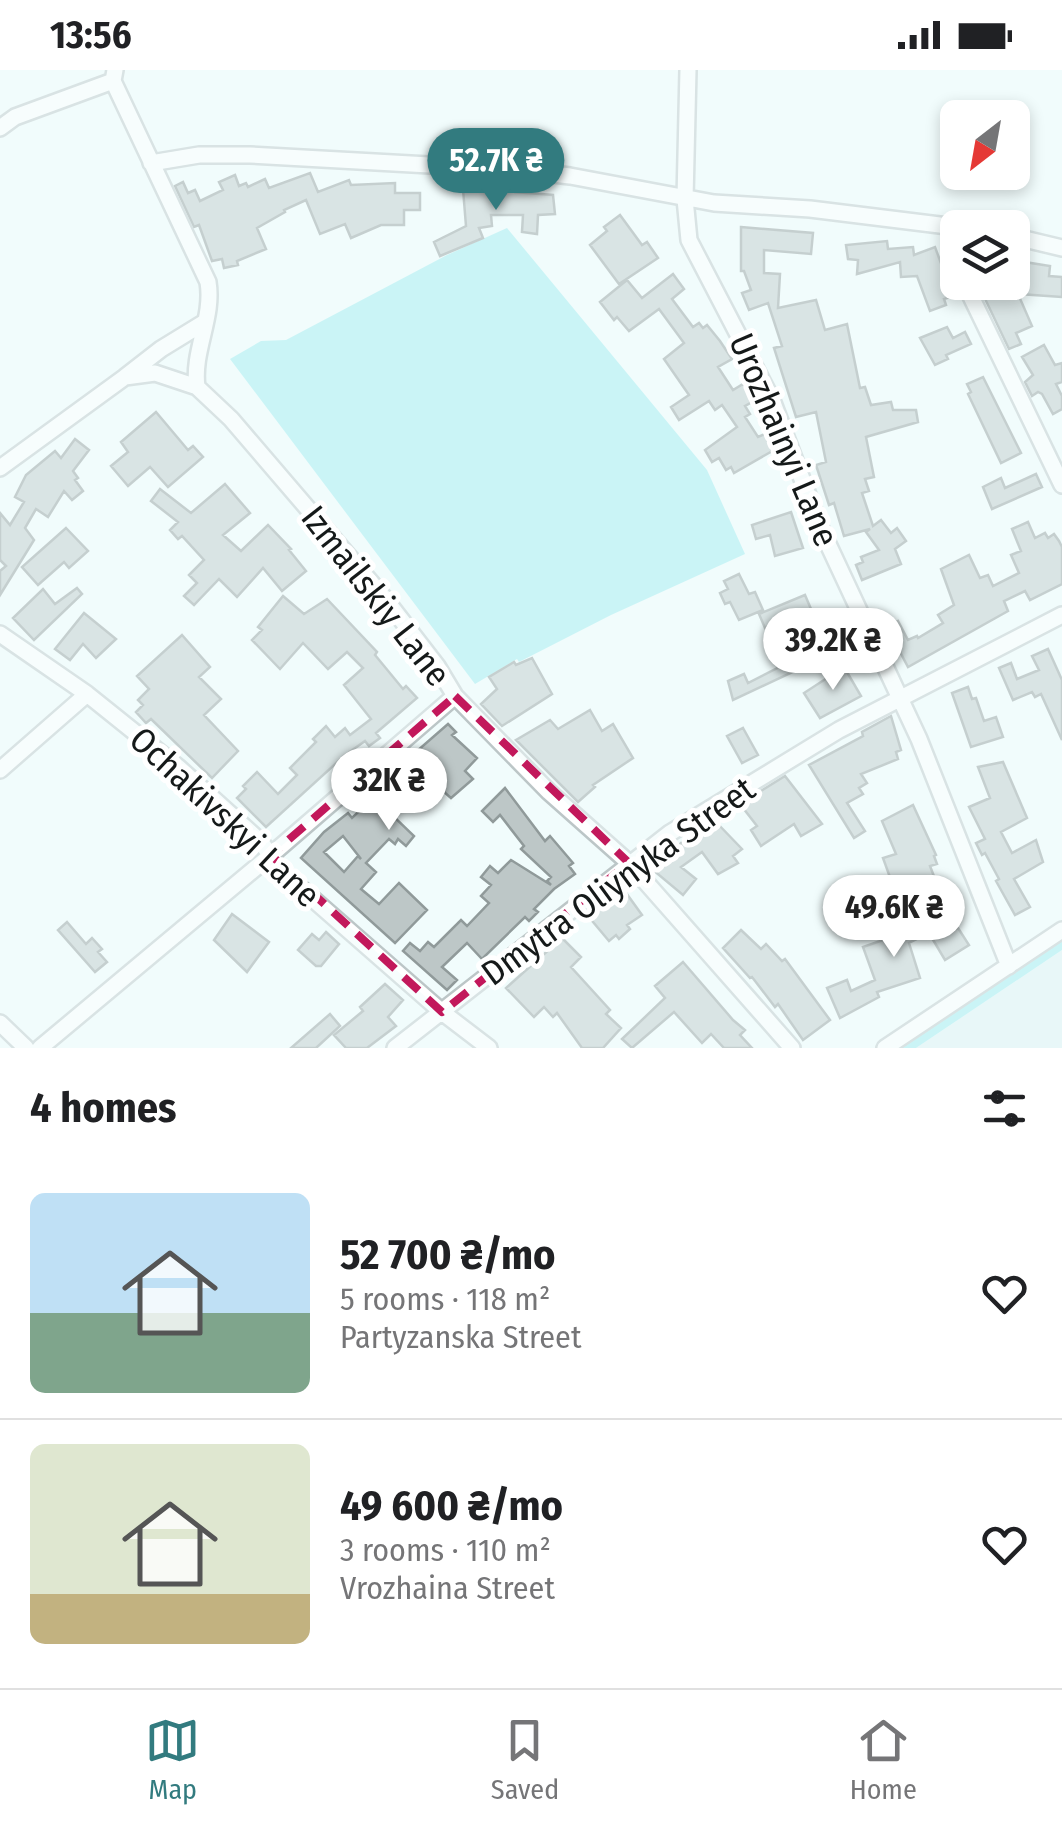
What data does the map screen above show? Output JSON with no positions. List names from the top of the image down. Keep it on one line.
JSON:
{"streets":{"street":["Urozhainyi Lane","Izmailskiy Lane","Ochakivskyi Lane","Dmytra Oliynyka Street"]},"crossings":[["Urozhainyi Lane","Dmytra Oliynyka Street"],["Izmailskiy Lane","Dmytra Oliynyka Street"],["Ochakivskyi Lane","Dmytra Oliynyka Street"]],"north":"bottom left","page":{"status":"13:56","price":["52.7K ₴","39.2K ₴","32K ₴","49.6K ₴"],"heading":"4 homes","list":[{"name":"52 700 ₴/mo","note":"5 rooms · 118 m² · Partyzanska Street"},{"name":"49 600 ₴/mo","note":"3 rooms · 110 m² · Vrozhaina Street"}],"tabs":["Map","Saved","Home"]}}
